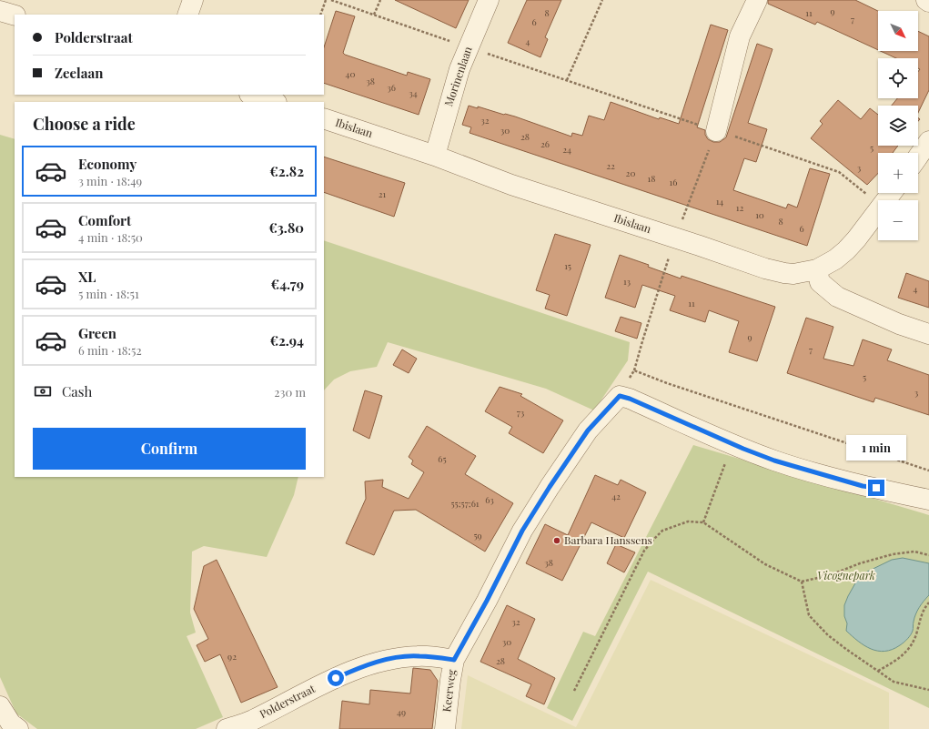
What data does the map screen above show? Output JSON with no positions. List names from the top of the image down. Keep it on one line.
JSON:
{"streets":{"street":["Morinenlaan","Ibislaan","Keerweg","Polderstraat"]},"crossings":[["Morinenlaan","Ibislaan"],["Keerweg","Polderstraat"]],"parks":["Vicognepark"],"places":["Barbara Hanssens"],"house_numbers":["9","8","11","7","6","4","40","38","36","34","32","30","28","26","5","24","22","3","20","18","16","21","14","12","10","8","6","15","13","4","11","9","7","5","3","73","65","42","63","55;57;61","59","38","32","30","92","28","49"],"north":"bottom right","page":{"map_buttons":["+","−"],"banner":["Polderstraat","Zeelaan"],"heading":"Choose a ride","list":[{"name":"Economy","note":"3 min · 18:49","value":"€2.82"},{"name":"Comfort","note":"4 min · 18:50","value":"€3.80"},{"name":"XL","note":"5 min · 18:51","value":"€4.79"},{"name":"Green","note":"6 min · 18:52","value":"€2.94"}],"pay":["Cash","230 m"],"buttons":"Confirm","bubble":"1 min"}}
